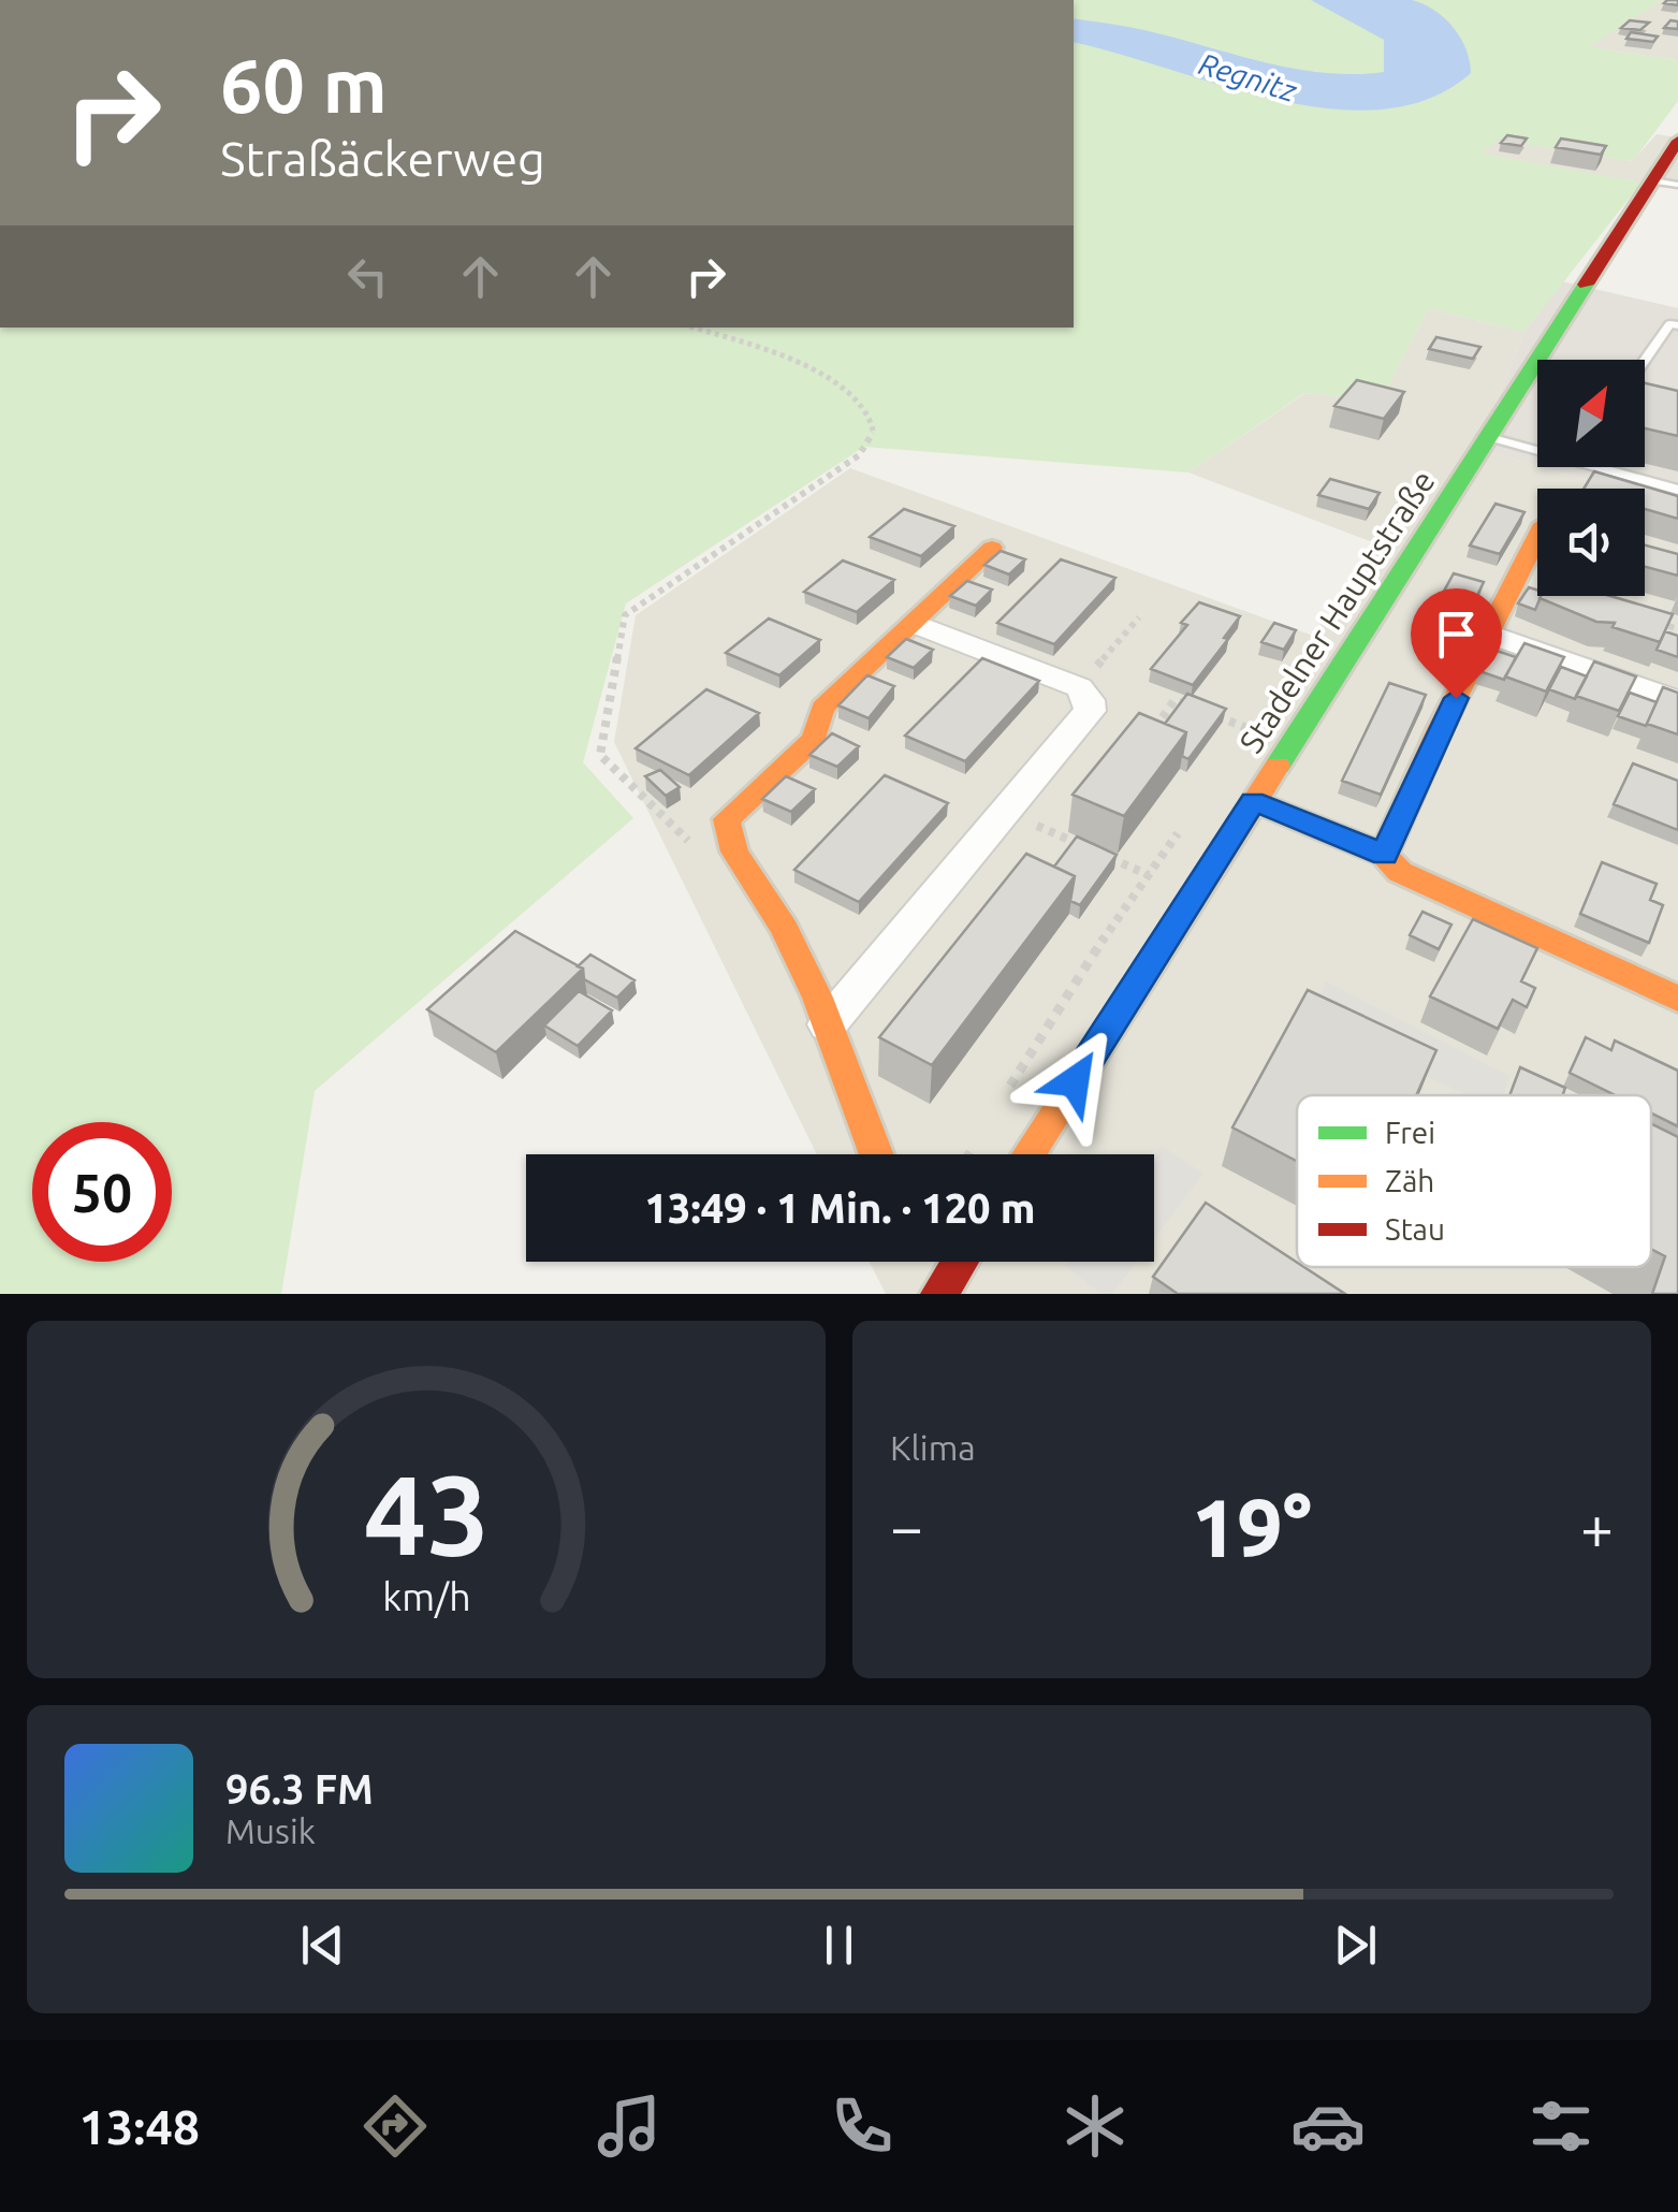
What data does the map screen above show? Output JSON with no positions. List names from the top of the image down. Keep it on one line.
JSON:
{"streets":{"main road":["Stadelner Hauptstraße"]},"water":["Regnitz"],"legend":["Frei","Zäh","Stau"],"north":"top right","page":{"turn":["60 m","Straßäckerweg"],"limit":"50","trip":"13:49 · 1 Min. · 120 m","tile":"Klima","heat":["−","19°","+"],"song":["96.3 FM","Musik"],"tabs":"13:48","gauge":["43","km/h"]}}
